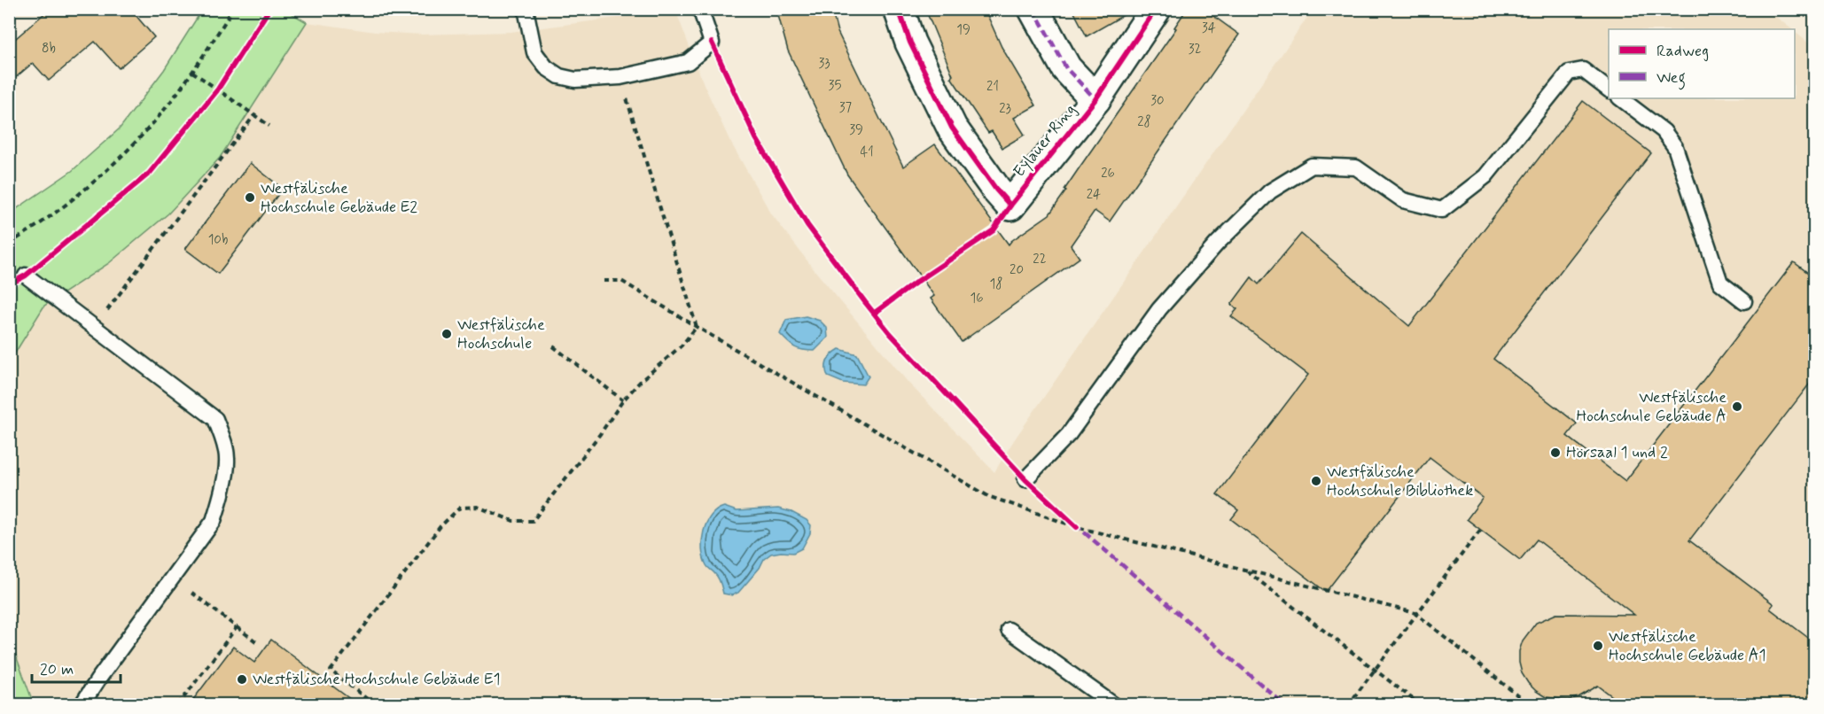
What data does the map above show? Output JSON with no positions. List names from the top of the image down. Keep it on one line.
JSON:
{"streets":{"street":["Eylauer Ring"]},"places":["Westfälische Hochschule Gebäude E2","Westfälische Hochschule","Westfälische Hochschule Gebäude A","Hörsaal 1 und 2","Westfälische Hochschule Bibliothek","Westfälische Hochschule Gebäude A1","Westfälische Hochschule Gebäude E1"],"house_numbers":["34","19","8b","32","33","35","21","30","37","23","28","39","41","26","24","10b","22","20","18","16"],"legend":["Radweg","Weg"],"scale_bar":"20 m"}
